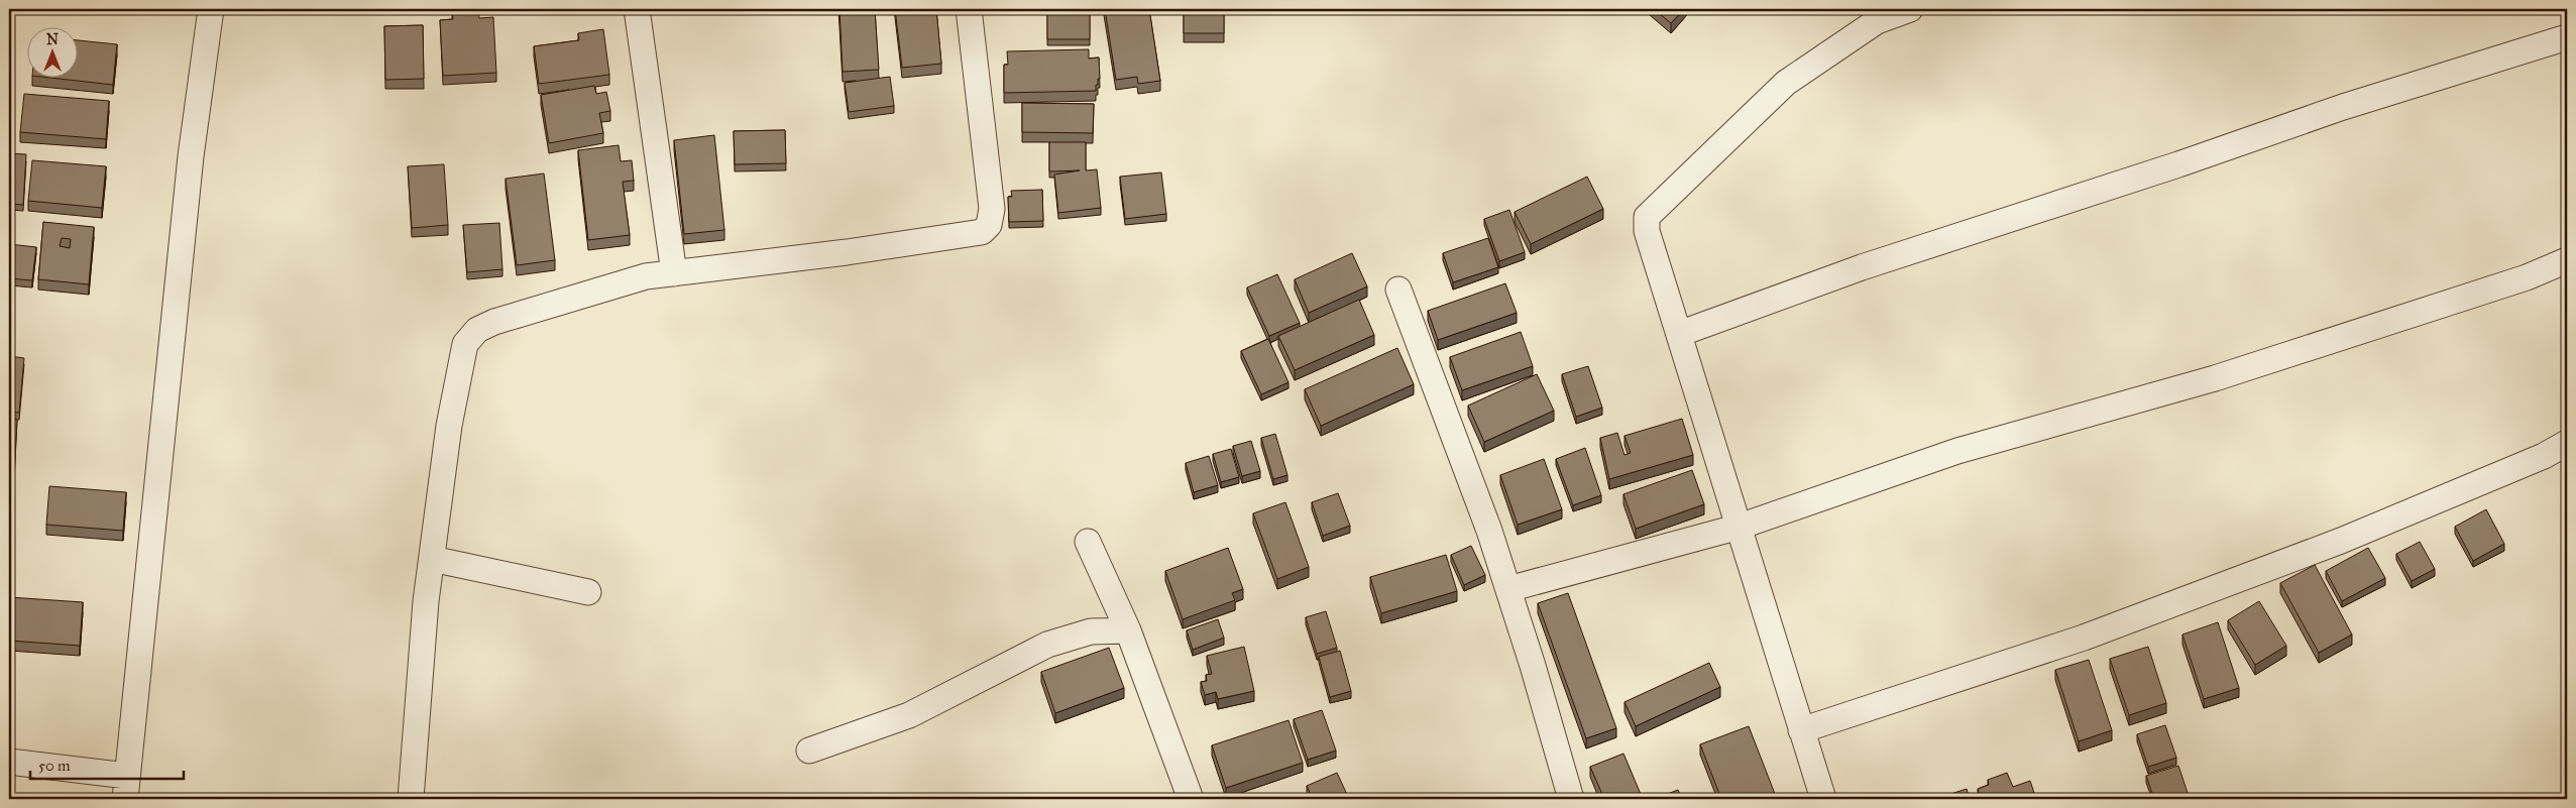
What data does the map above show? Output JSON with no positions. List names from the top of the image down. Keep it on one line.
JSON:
{"scale_bar":"50 m","north":"top"}
